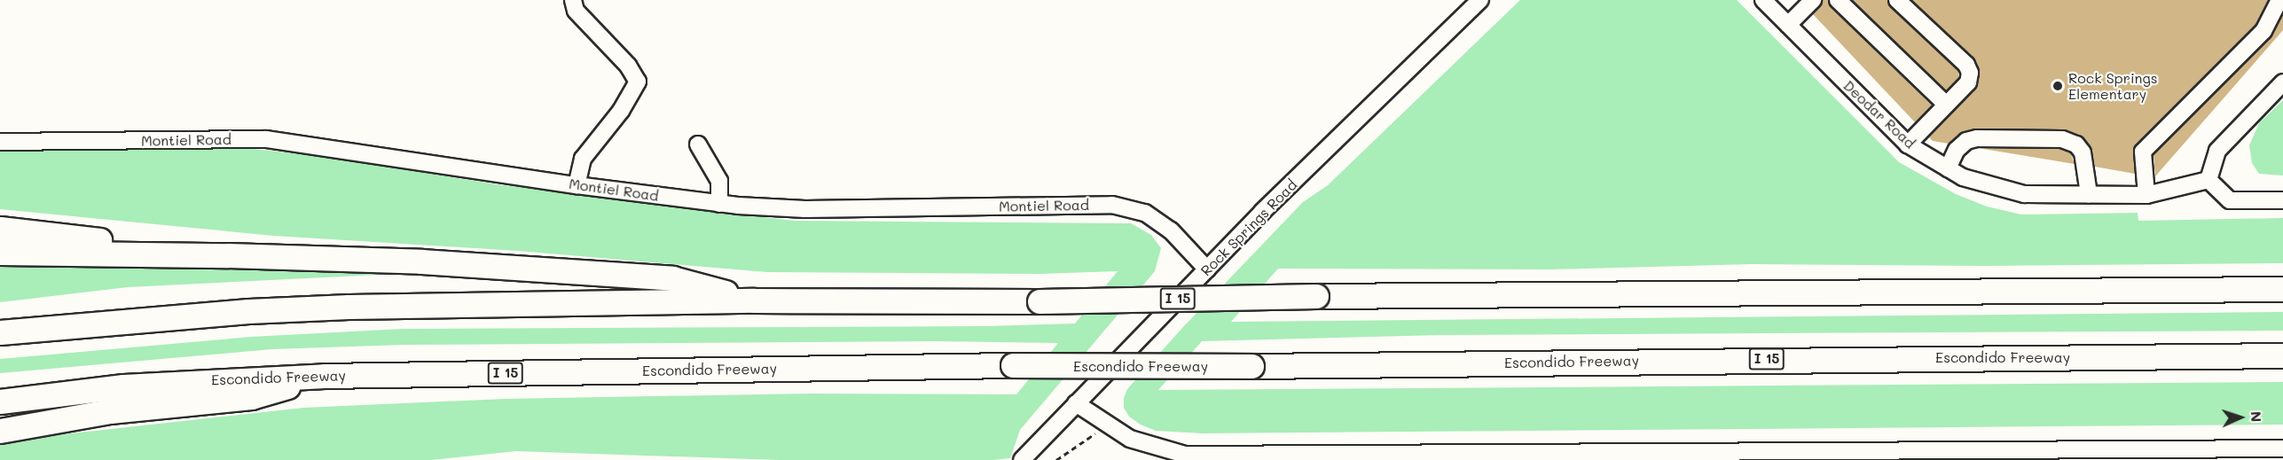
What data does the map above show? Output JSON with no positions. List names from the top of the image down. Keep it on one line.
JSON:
{"streets":{"highway":["I 15","Escondido Freeway"],"street":["Deodar Road","Montiel Road","Rock Springs Road"]},"crossings":[["Montiel Road","Rock Springs Road"]],"places":["Rock Springs Elementary"],"north":"right"}
